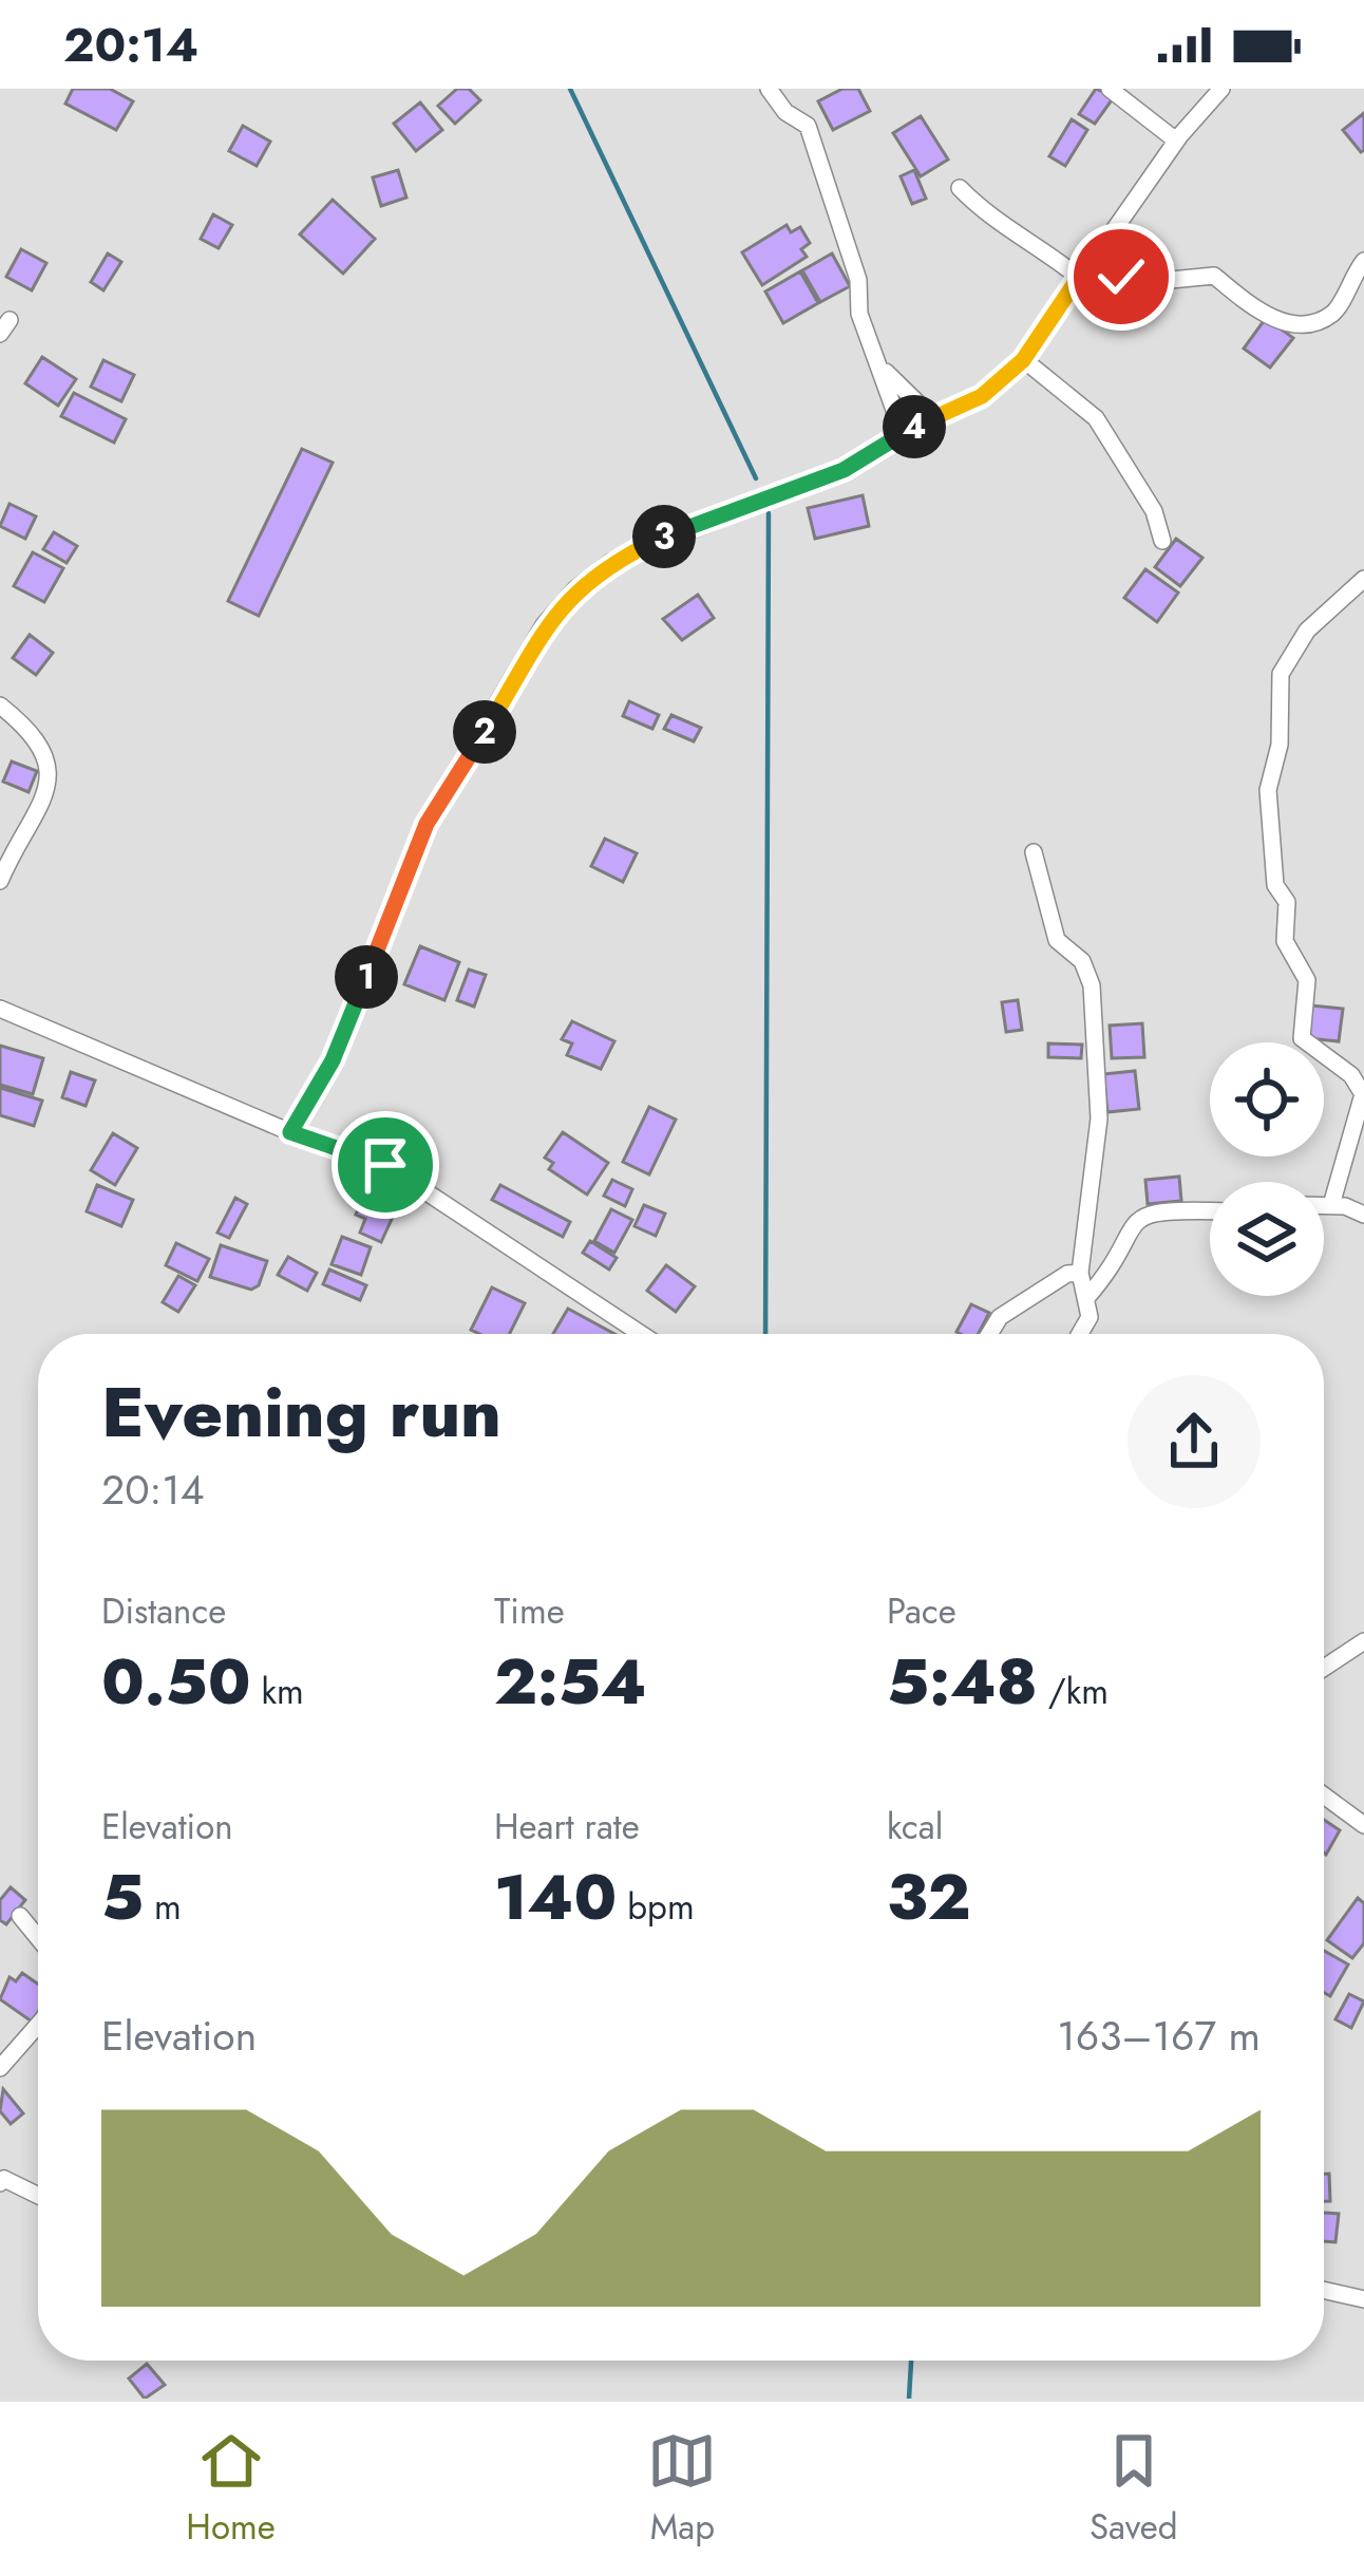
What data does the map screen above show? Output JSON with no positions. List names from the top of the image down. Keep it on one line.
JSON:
{"page":{"status":"20:14","pins":["4","3","2","1"],"heading":["Evening run","20:14"],"stats":[["Distance","0.50 km"],["Time","2:54"],["Pace","5:48 /km"],["Elevation","5 m"],["Heart rate","140 bpm"],["kcal","32"]],"chart":["Elevation","163–167 m"],"tabs":["Home","Map","Saved"]}}
